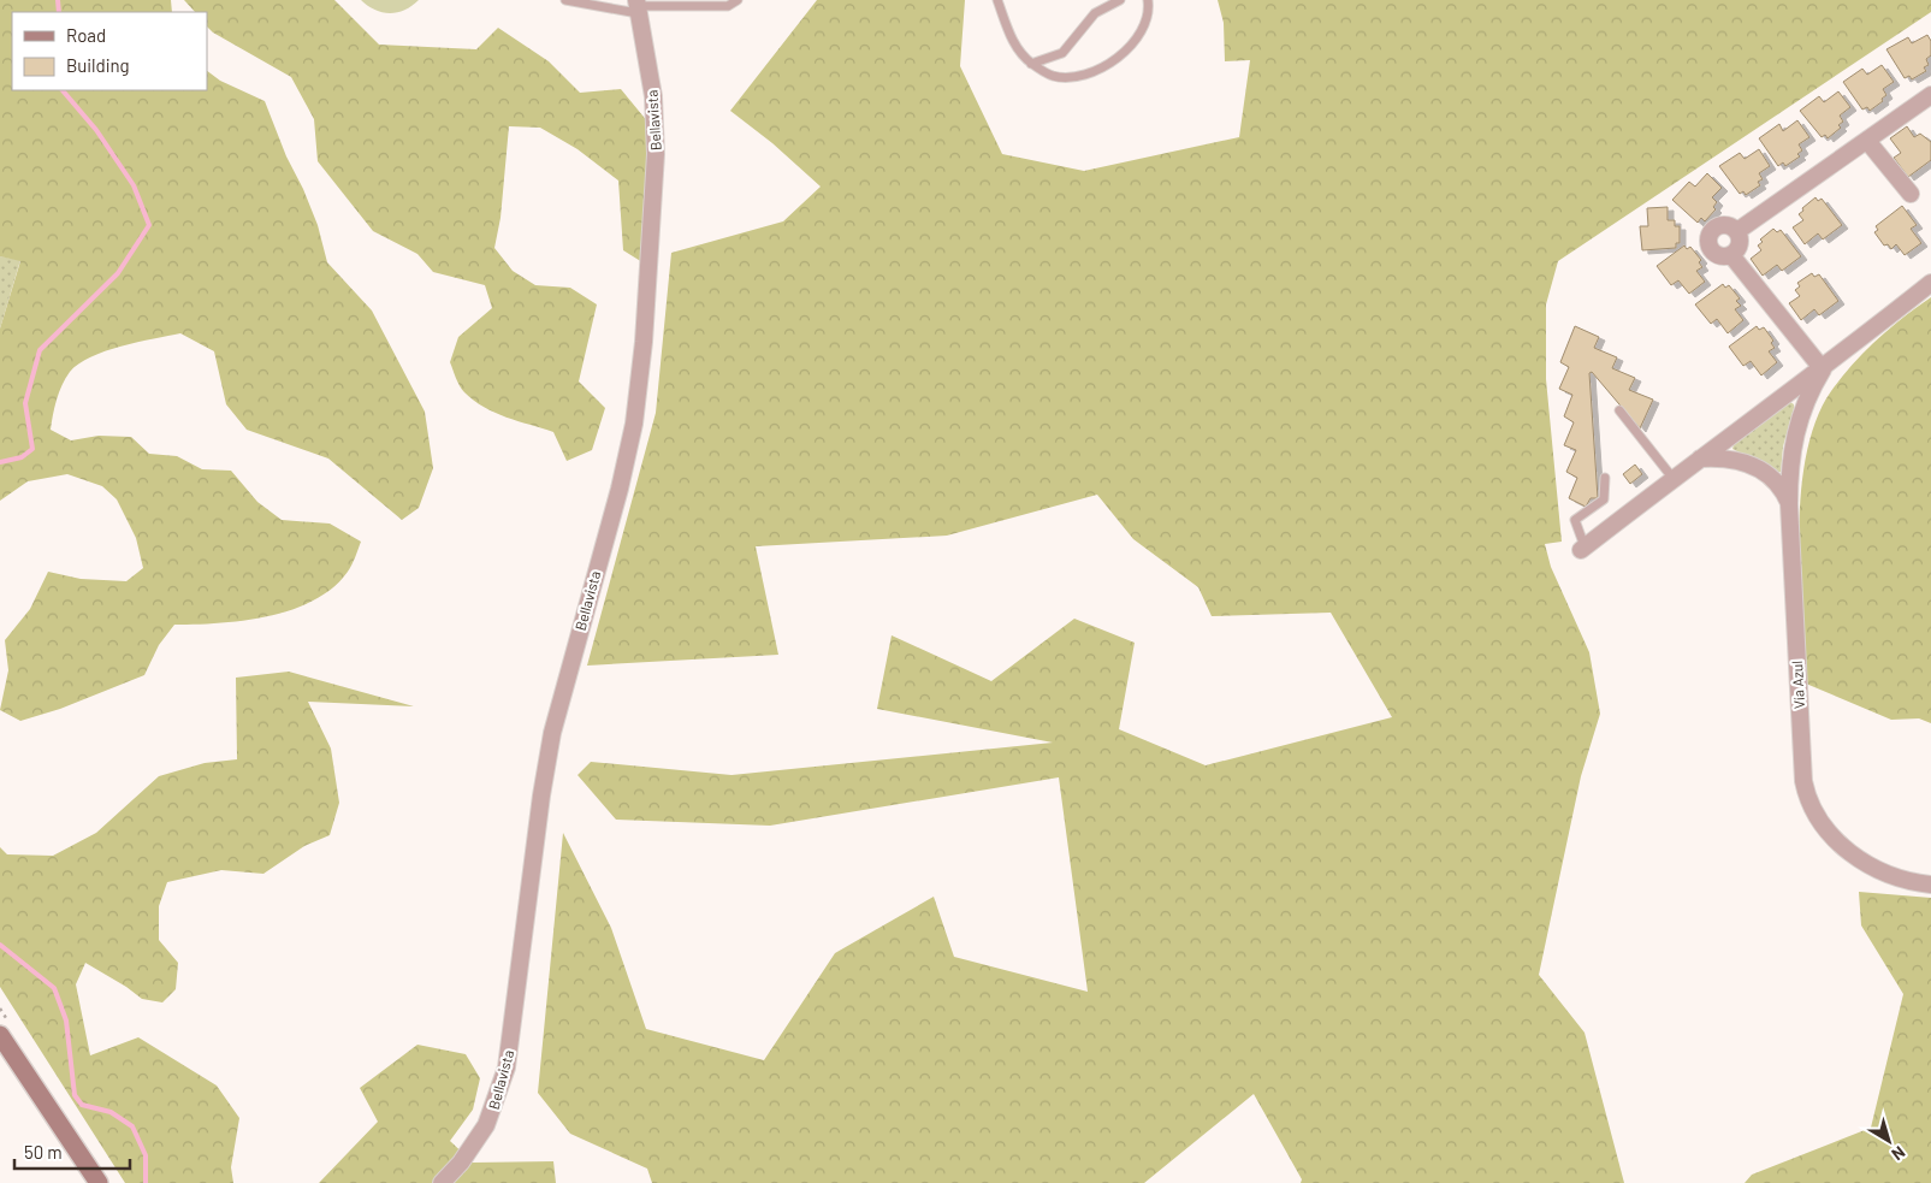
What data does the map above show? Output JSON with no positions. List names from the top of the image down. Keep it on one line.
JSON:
{"streets":{"street":["Bellavista","Vía Azul"]},"legend":["Road","Building"],"scale_bar":"50 m","north":"bottom right"}
